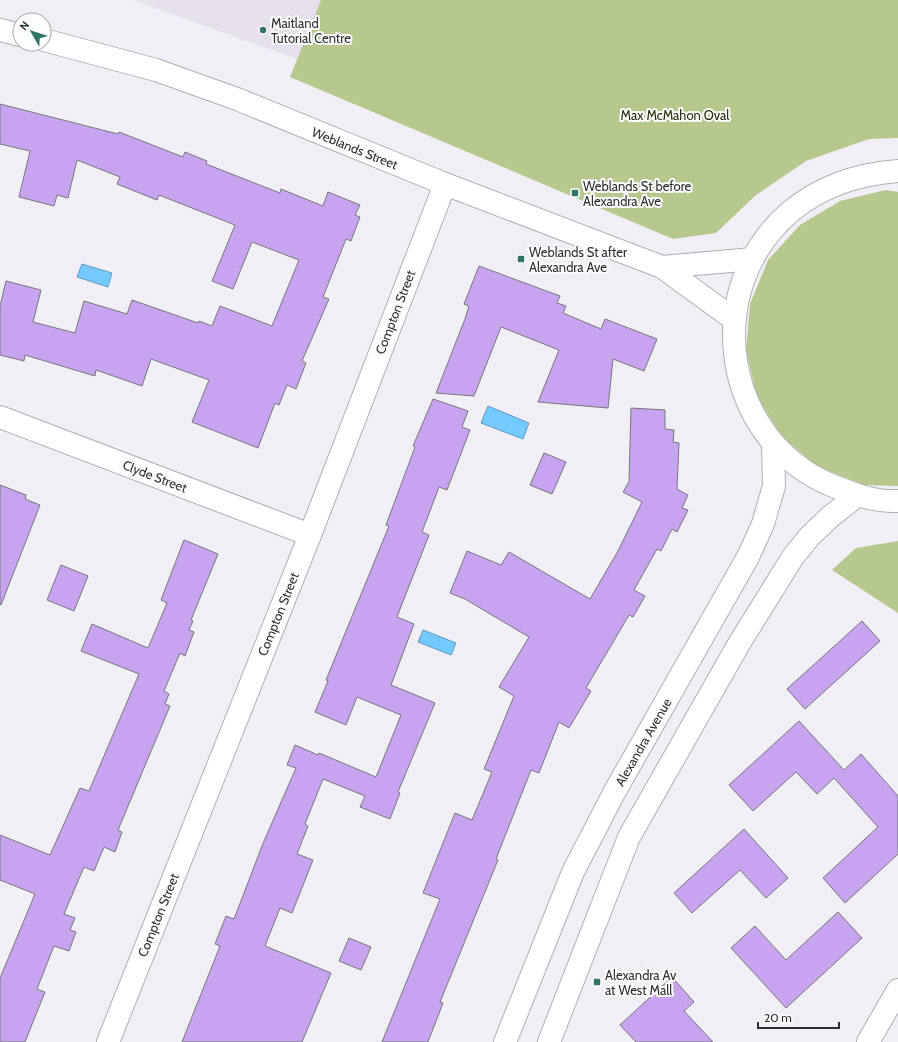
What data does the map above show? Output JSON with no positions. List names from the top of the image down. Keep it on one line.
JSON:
{"streets":{"street":["Weblands Street","Compton Street","Clyde Street","Alexandra Avenue"]},"crossings":[["Weblands Street","Compton Street"],["Compton Street","Clyde Street"]],"parks":["Max McMahon Oval"],"places":{"other":["Maitland Tutorial Centre"],"transit":["Weblands St before Alexandra Ave","Weblands St after Alexandra Ave","Alexandra Av at West Mall"]},"scale_bar":"20 m","north":"top left"}
